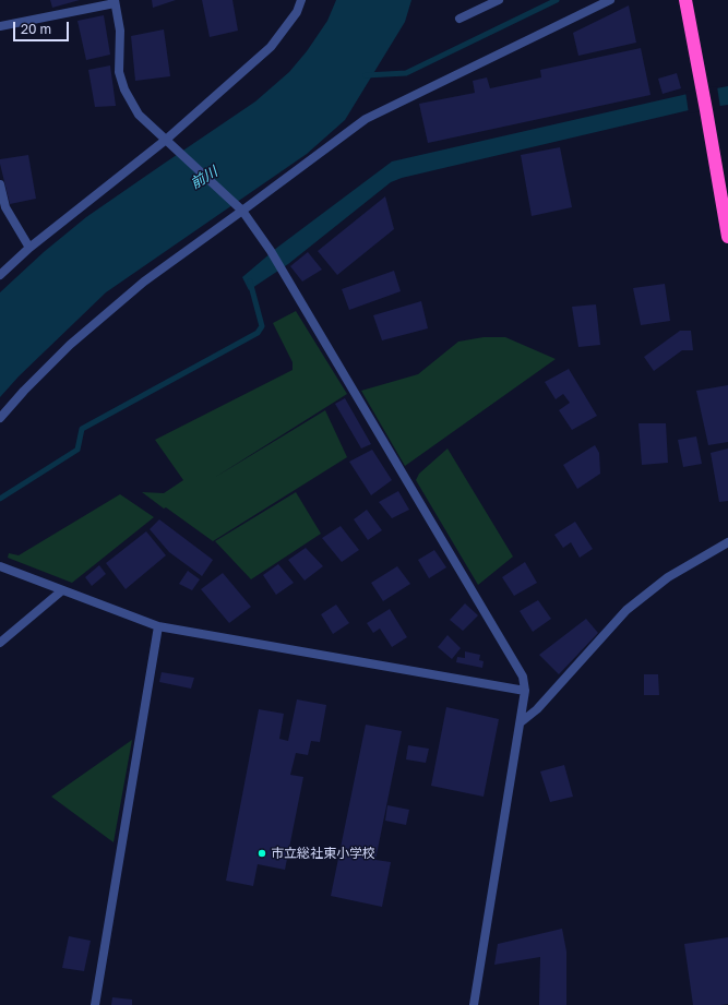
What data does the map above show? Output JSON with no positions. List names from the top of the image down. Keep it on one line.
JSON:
{"water":["前川"],"places":["市立総社東小学校"],"scale_bar":"20 m"}
